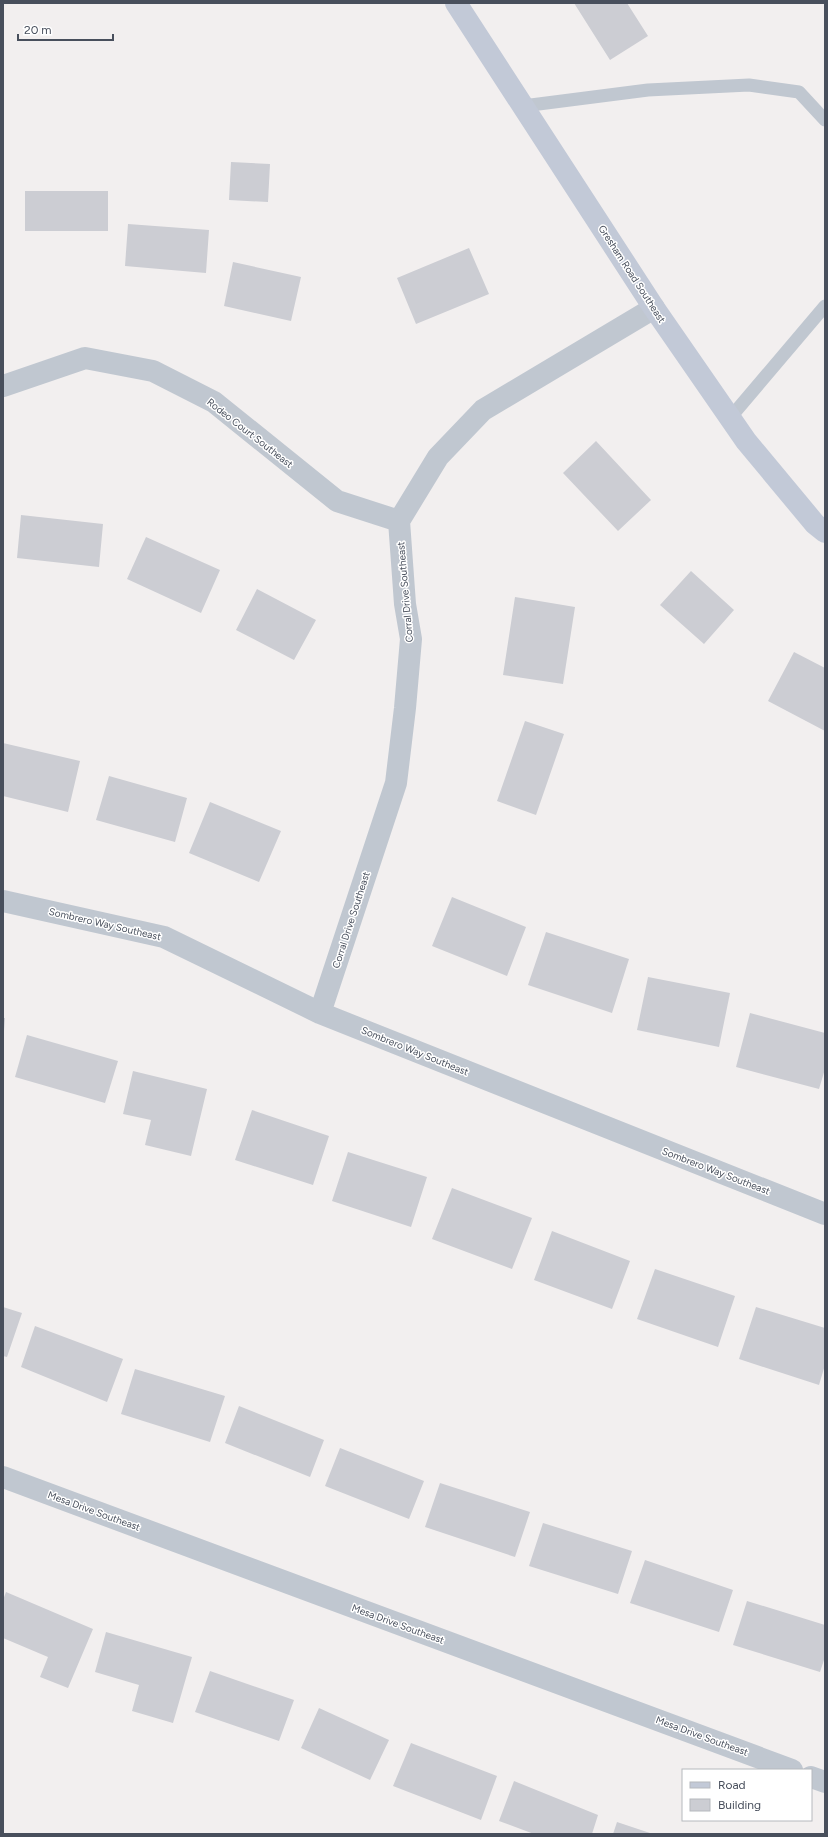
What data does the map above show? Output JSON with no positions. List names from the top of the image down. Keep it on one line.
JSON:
{"streets":{"street":["Gresham Road Southeast","Rodeo Court Southeast","Corral Drive Southeast","Sombrero Way Southeast","Mesa Drive Southeast"]},"crossings":[["Rodeo Court Southeast","Corral Drive Southeast"],["Corral Drive Southeast","Sombrero Way Southeast"]],"legend":["Road","Building"],"scale_bar":"20 m"}
